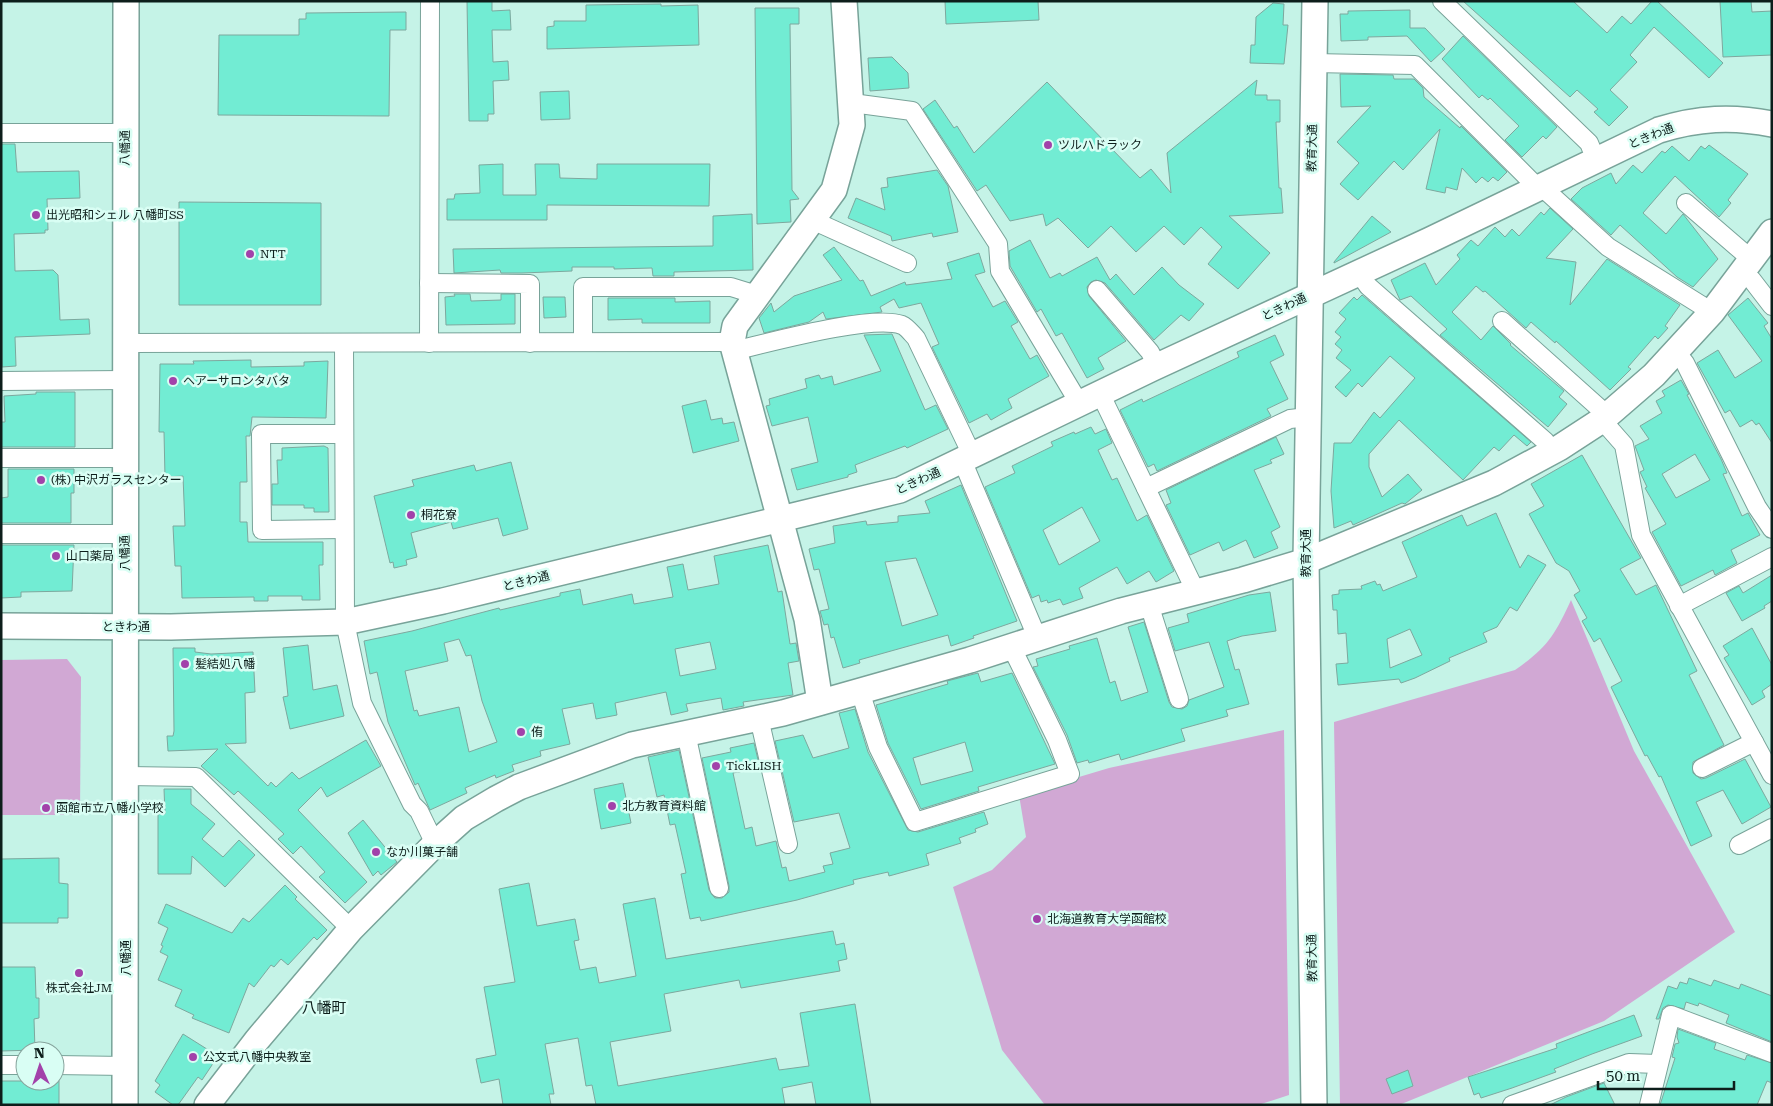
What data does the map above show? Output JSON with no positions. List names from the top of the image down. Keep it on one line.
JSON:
{"streets":{"street":["ときわ通","八幡通","教育大通"]},"crossings":[["ときわ通","八幡通"],["ときわ通","教育大通"]],"districts":["八幡町"],"places":["ツルハドラック","出光昭和シェル 八幡町SS","NTT","ヘアーサロンタバタ","(株) 中沢ガラスセンター","桐花寮","山口薬局","髪結処八幡","侑","TickLISH","北方教育資料館","函館市立八幡小学校","なか川菓子舗","北海道教育大学函館校","株式会社JM","公文式八幡中央教室"],"scale_bar":"50 m","north":"top"}
